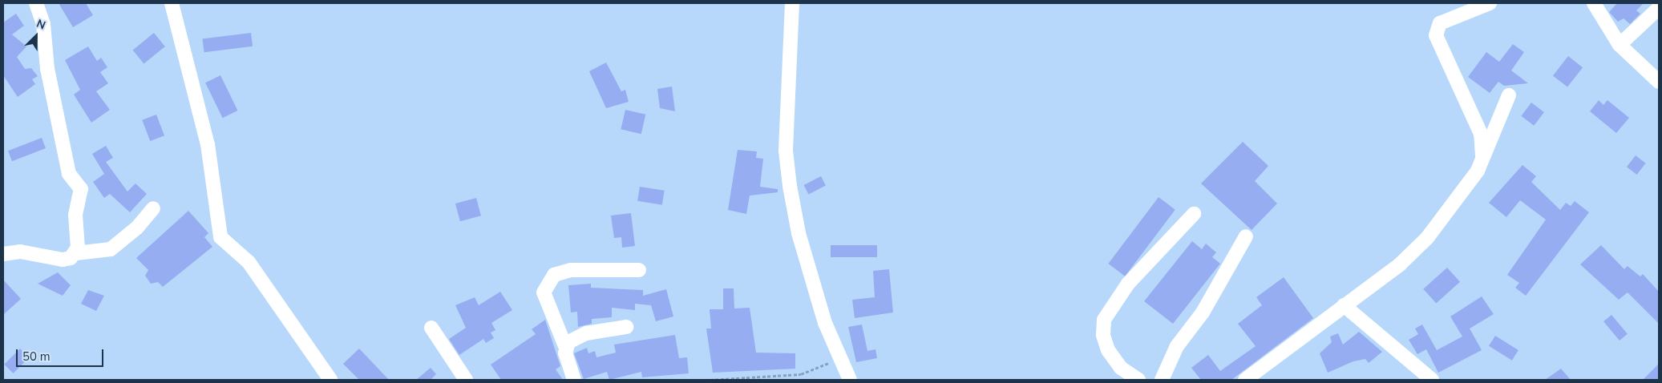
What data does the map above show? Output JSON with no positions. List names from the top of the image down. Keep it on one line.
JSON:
{"scale_bar":"50 m","north":"top right"}
